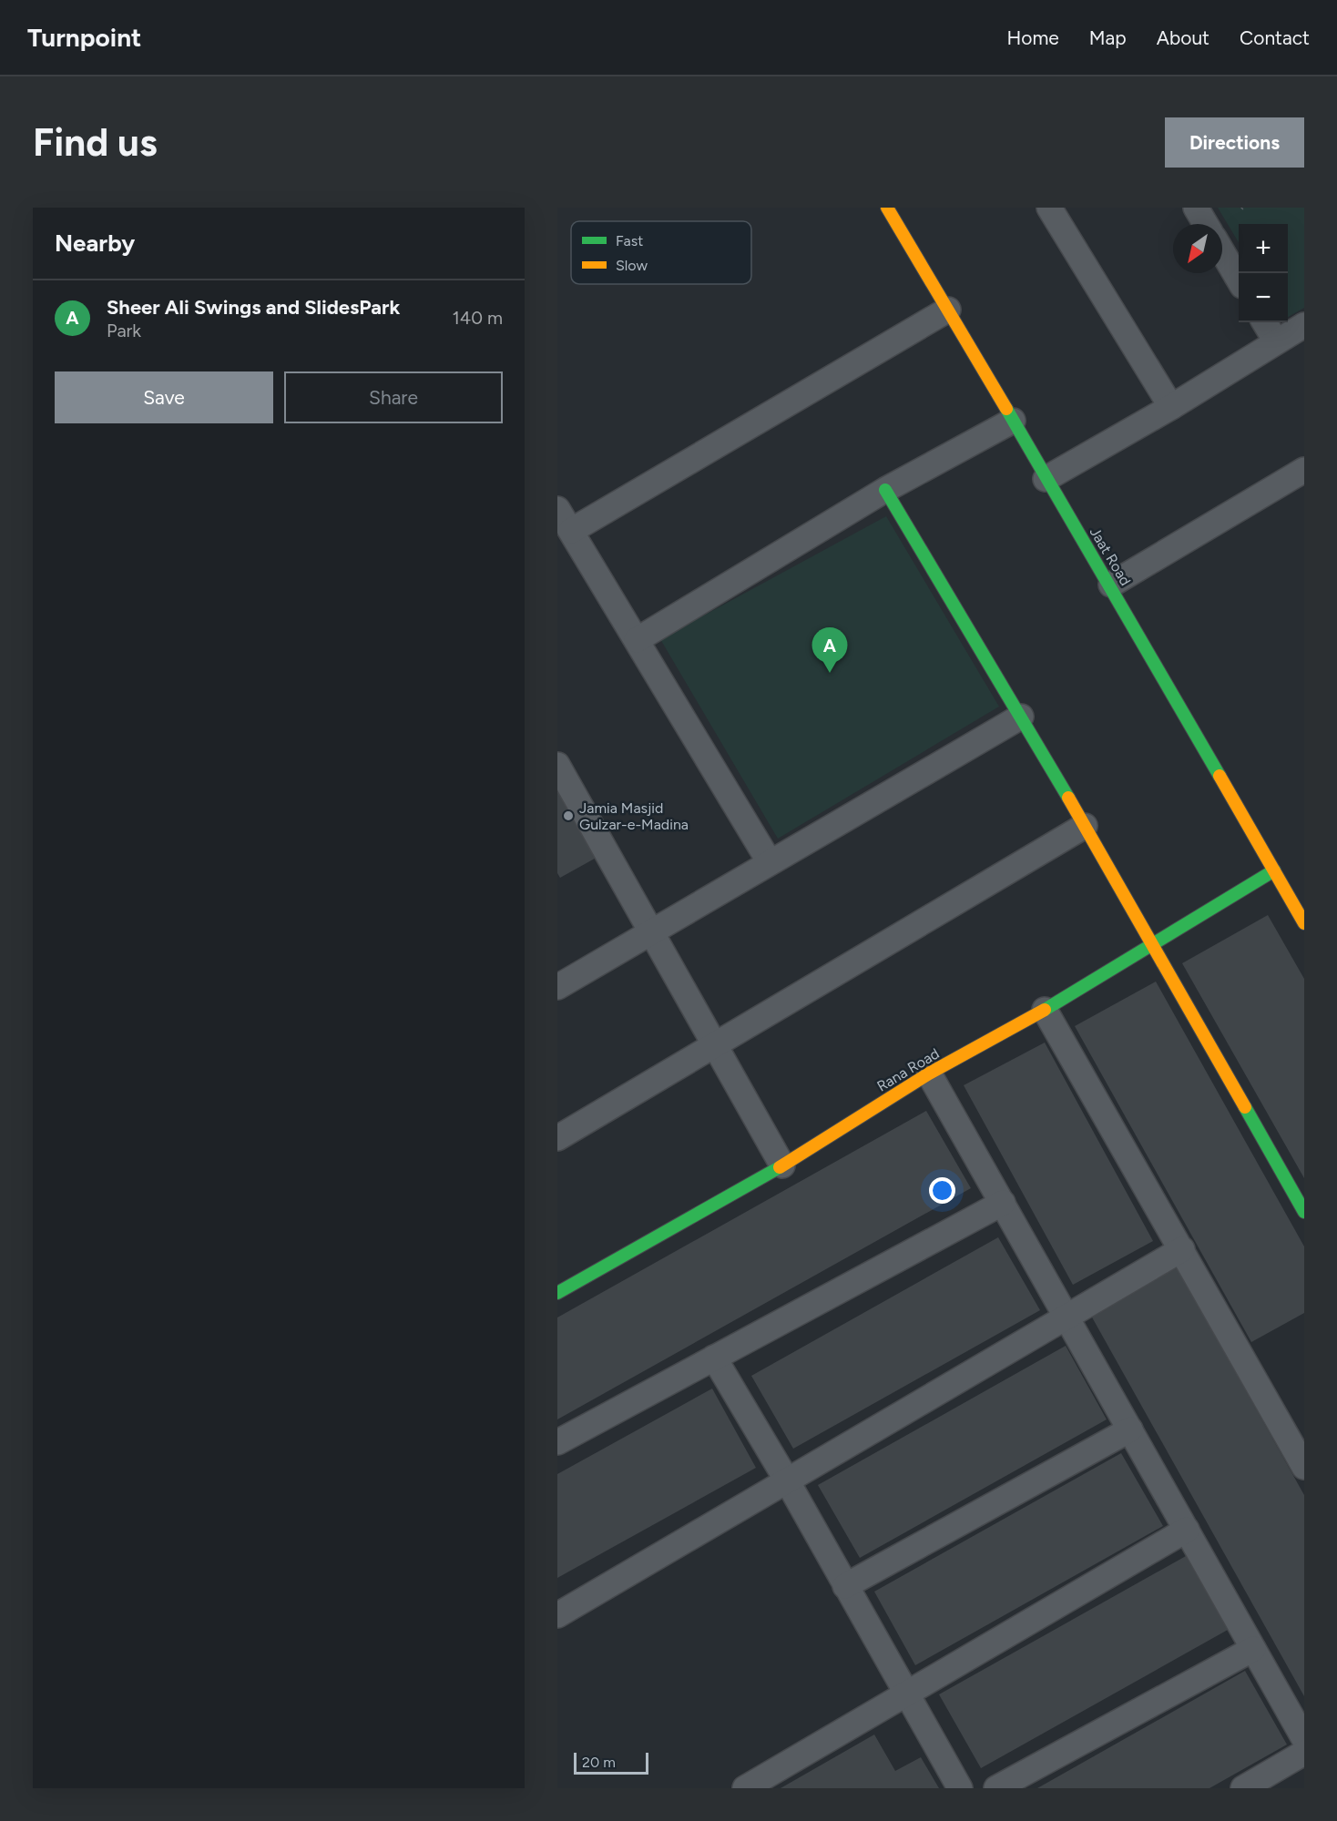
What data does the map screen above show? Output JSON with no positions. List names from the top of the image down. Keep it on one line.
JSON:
{"streets":{"street":["Jaat Road","Rana Road"]},"crossings":[["Jaat Road","Rana Road"]],"places":["Jamia Masjid Gulzar-e-Madina"],"legend":["Fast","Slow"],"scale_bar":"20 m","north":"bottom left","page":{"header":"Turnpoint","nav":["Home","Map","About","Contact"],"buttons":["Directions",["Save","Share"]],"title":"Find us","heading":"Nearby","map_buttons":["+","−"],"list":[{"mark":"A","name":"Sheer Ali Swings and SlidesPark","note":"Park","value":"140 m"}],"pins":"A","scale":"20 m"}}
